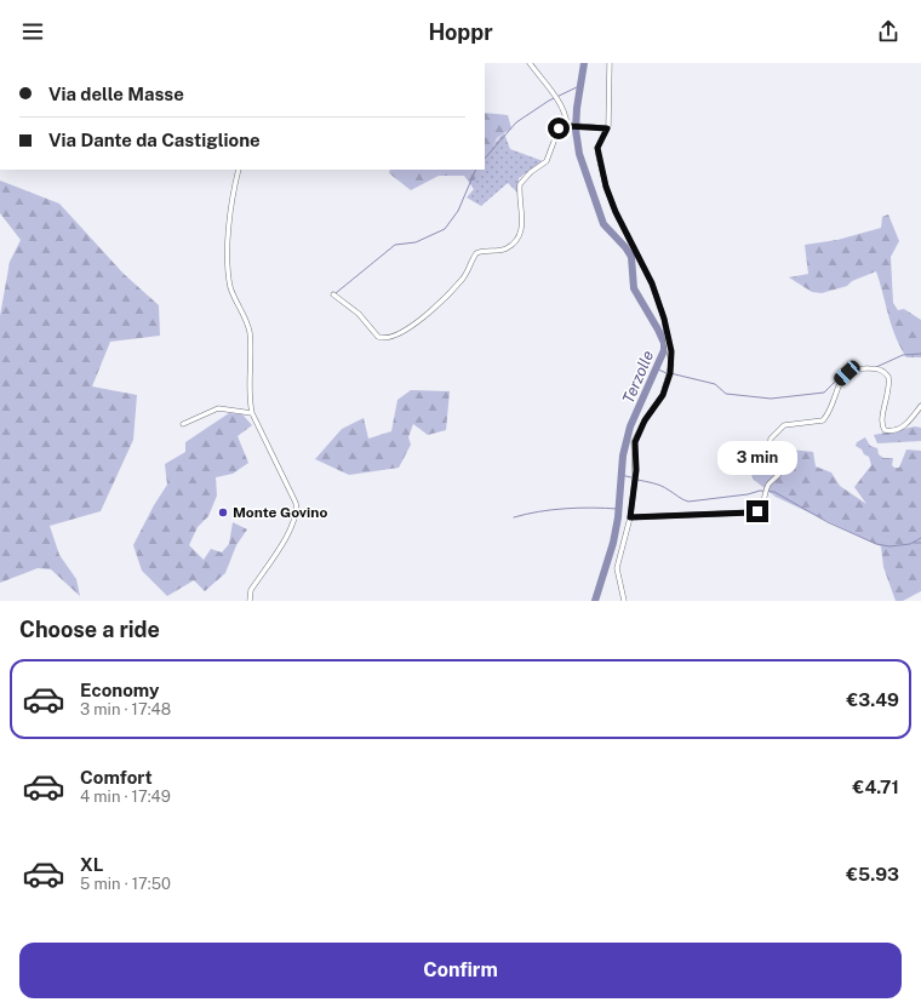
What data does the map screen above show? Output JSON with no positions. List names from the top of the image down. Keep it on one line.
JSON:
{"water":["Terzolle"],"places":["Monte Govino"],"page":{"header":"Hoppr","banner":["Via delle Masse","Via Dante da Castiglione"],"bubble":"3 min","heading":"Choose a ride","list":[{"name":"Economy","note":"3 min · 17:48","value":"€3.49"},{"name":"Comfort","note":"4 min · 17:49","value":"€4.71"},{"name":"XL","note":"5 min · 17:50","value":"€5.93"}],"buttons":"Confirm"}}
